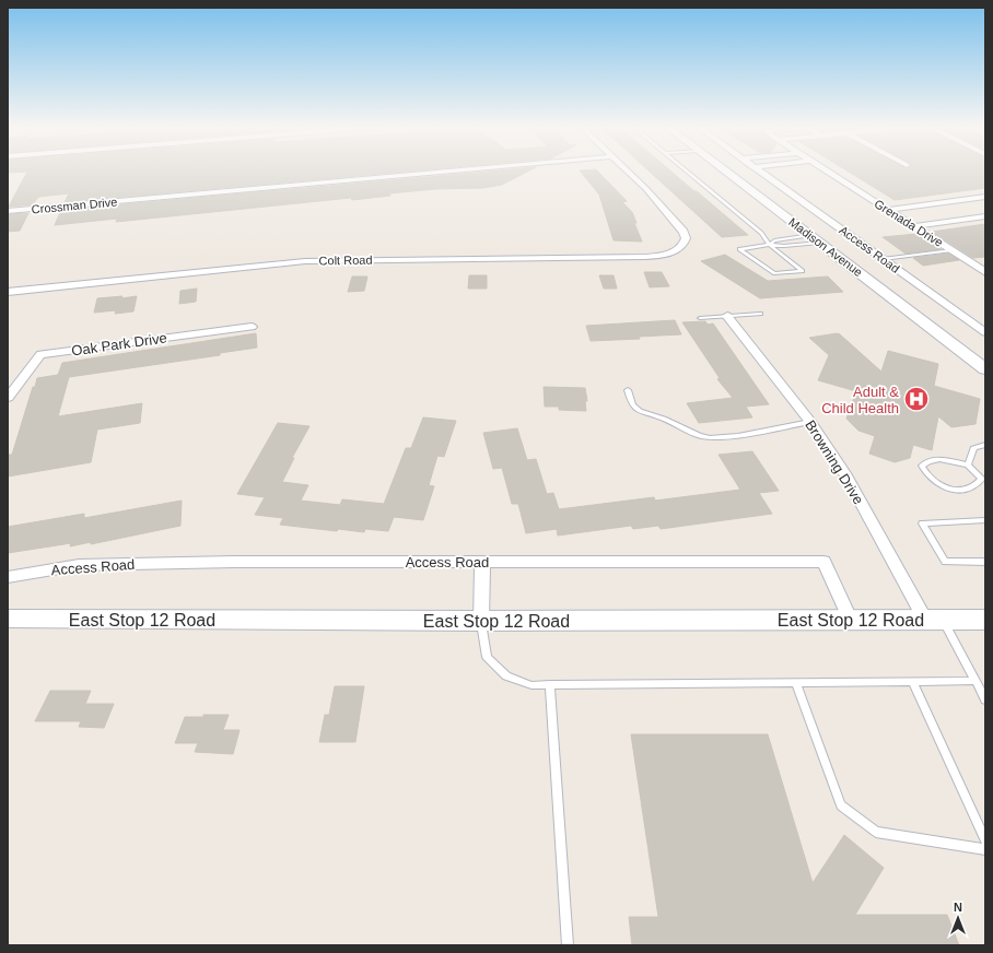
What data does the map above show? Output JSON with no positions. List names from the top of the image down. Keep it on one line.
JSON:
{"streets":{"main road":["Madison Avenue","East Stop 12 Road"],"street":["Crossman Drive","Grenada Drive","Access Road","Colt Road","Oak Park Drive","Browning Drive"]},"crossings":[["Access Road","East Stop 12 Road"],["Browning Drive","East Stop 12 Road"]],"places":{"hospital":["Adult & Child Health"]},"north":"top"}
